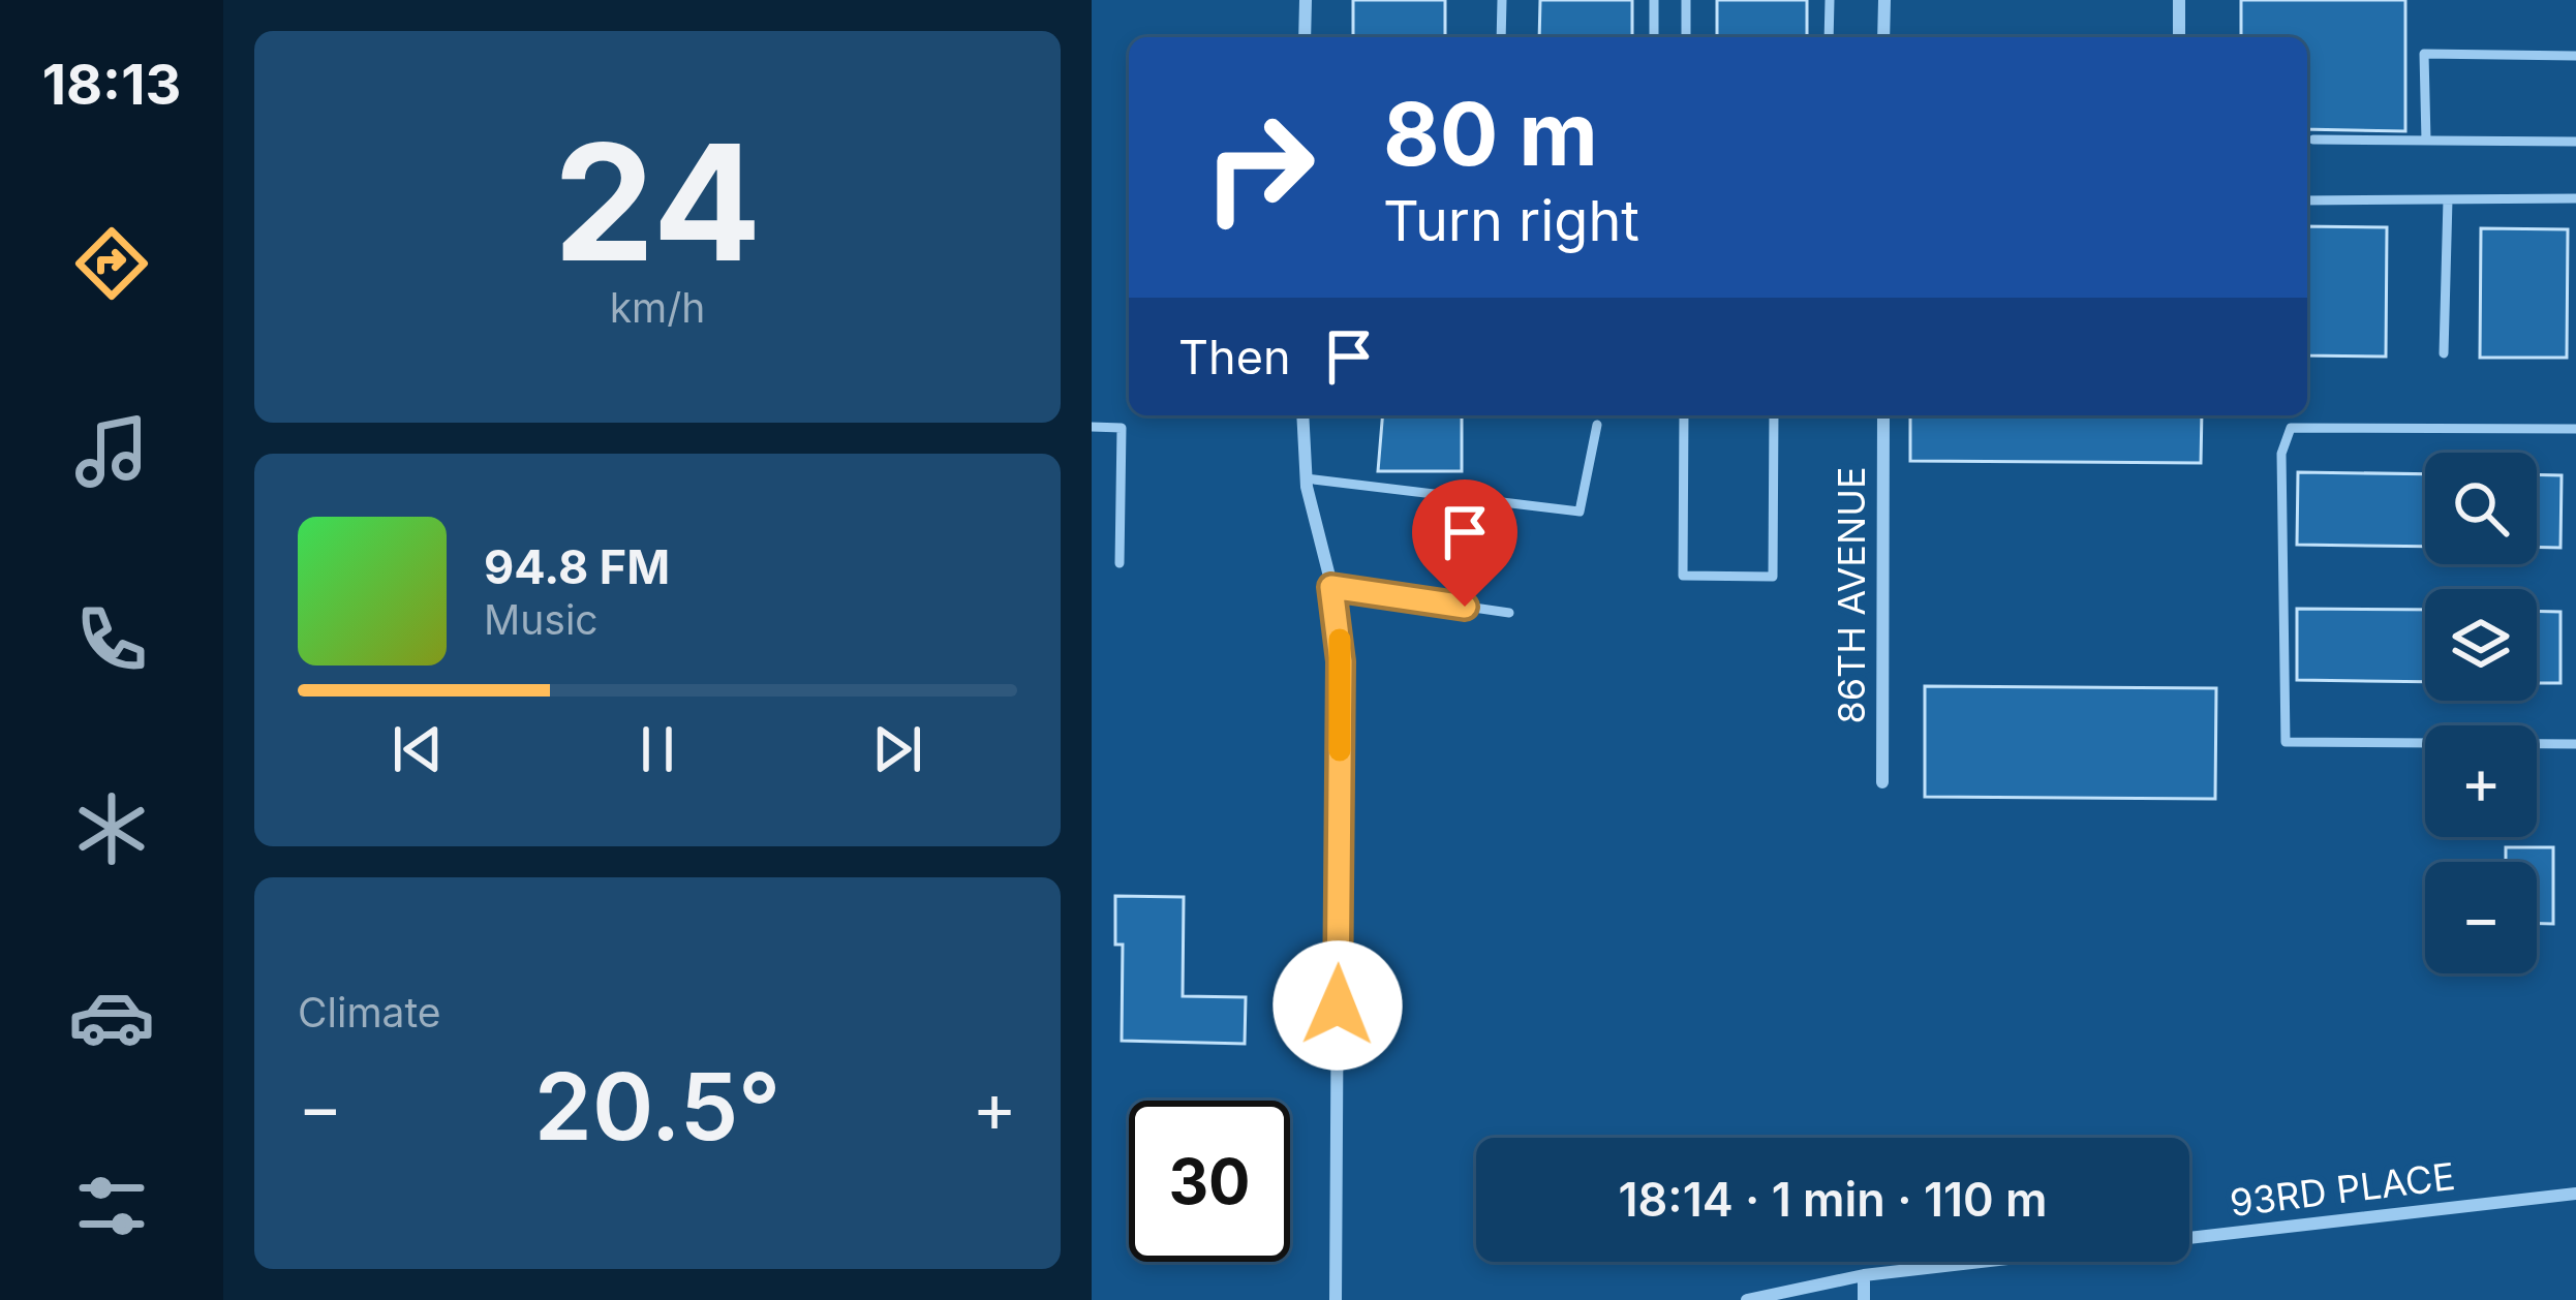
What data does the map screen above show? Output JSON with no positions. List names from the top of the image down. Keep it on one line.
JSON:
{"streets":{"street":["86TH AVENUE","93RD PLACE"]},"page":{"tabs":"18:13","tile":[["24","km/h"],"Climate"],"turn":["80 m","Turn right"],"then":"Then","map_buttons":["+","−"],"song":["94.8 FM","Music"],"heat":["−","20.5°","+"],"limit":"30","trip":"18:14 · 1 min · 110 m"}}
